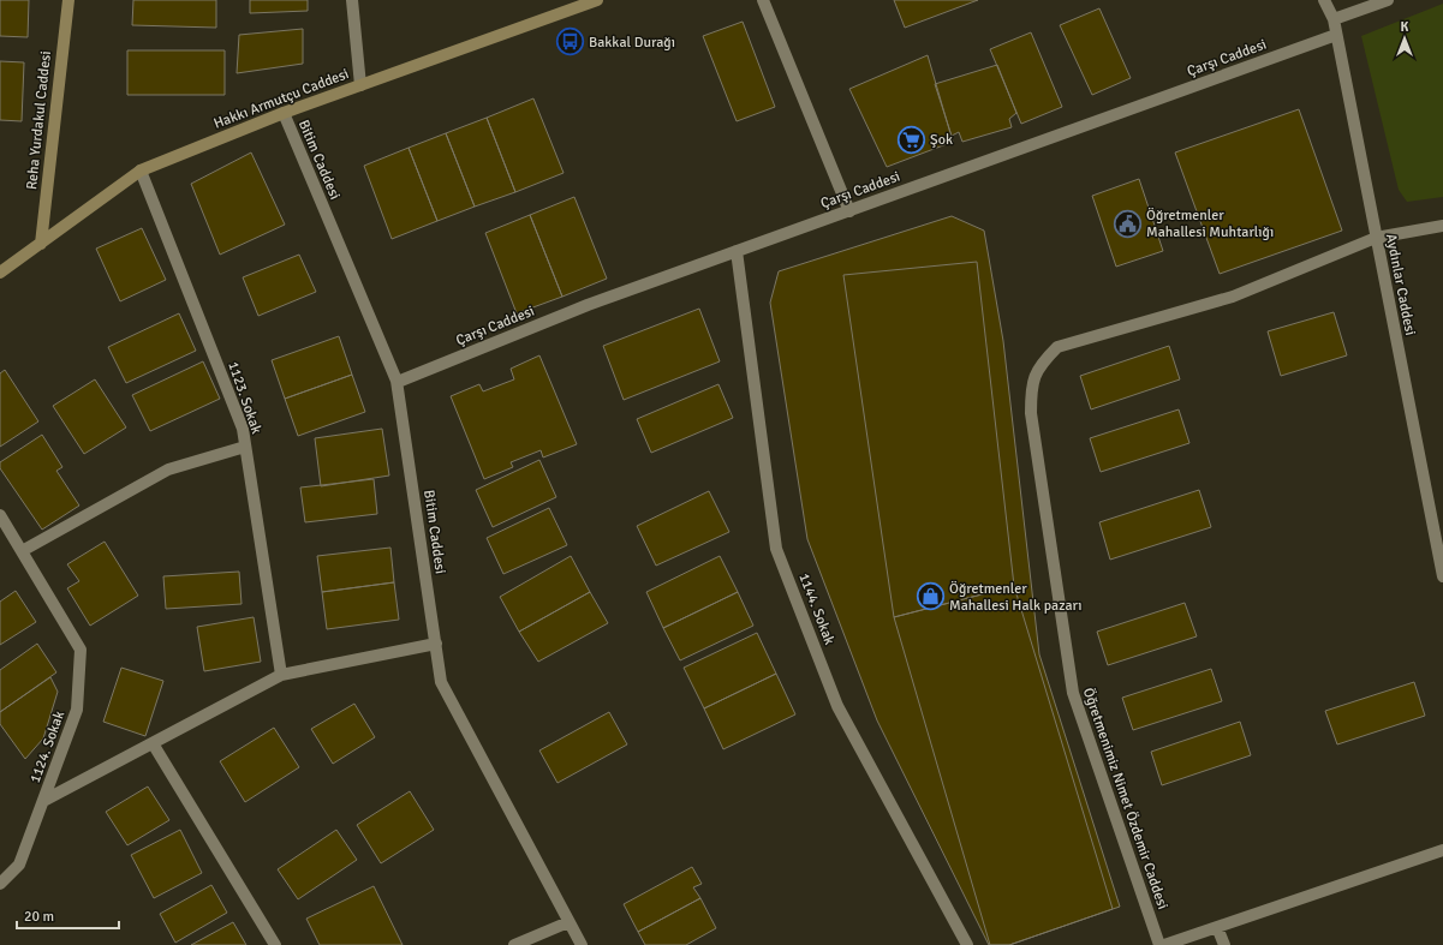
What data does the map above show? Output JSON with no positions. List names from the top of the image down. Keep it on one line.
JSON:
{"streets":{"main road":["Hakkı Armutçu Caddesi","Reha Yurdakul Caddesi"],"street":["Çarşı Caddesi","Bitim Caddesi","Aydınlar Caddesi","1123. Sokak","1144. Sokak","1124. Sokak","Öğretmenimiz Nimet Özdemir Caddesi"]},"crossings":[["Çarşı Caddesi","Bitim Caddesi"],["Çarşı Caddesi","Aydınlar Caddesi"],["Çarşı Caddesi","1144. Sokak"],["Hakkı Armutçu Caddesi","Reha Yurdakul Caddesi"],["Hakkı Armutçu Caddesi","Bitim Caddesi"],["Hakkı Armutçu Caddesi","1123. Sokak"],["Aydınlar Caddesi","Öğretmenimiz Nimet Özdemir Caddesi"]],"places":{"bus stop":["Bakkal Durağı"],"supermarket":["Şok"],"public building":["Öğretmenler Mahallesi Muhtarlığı"],"shop":["Öğretmenler Mahallesi Halk pazarı"]},"scale_bar":"20 m","north":"top"}
